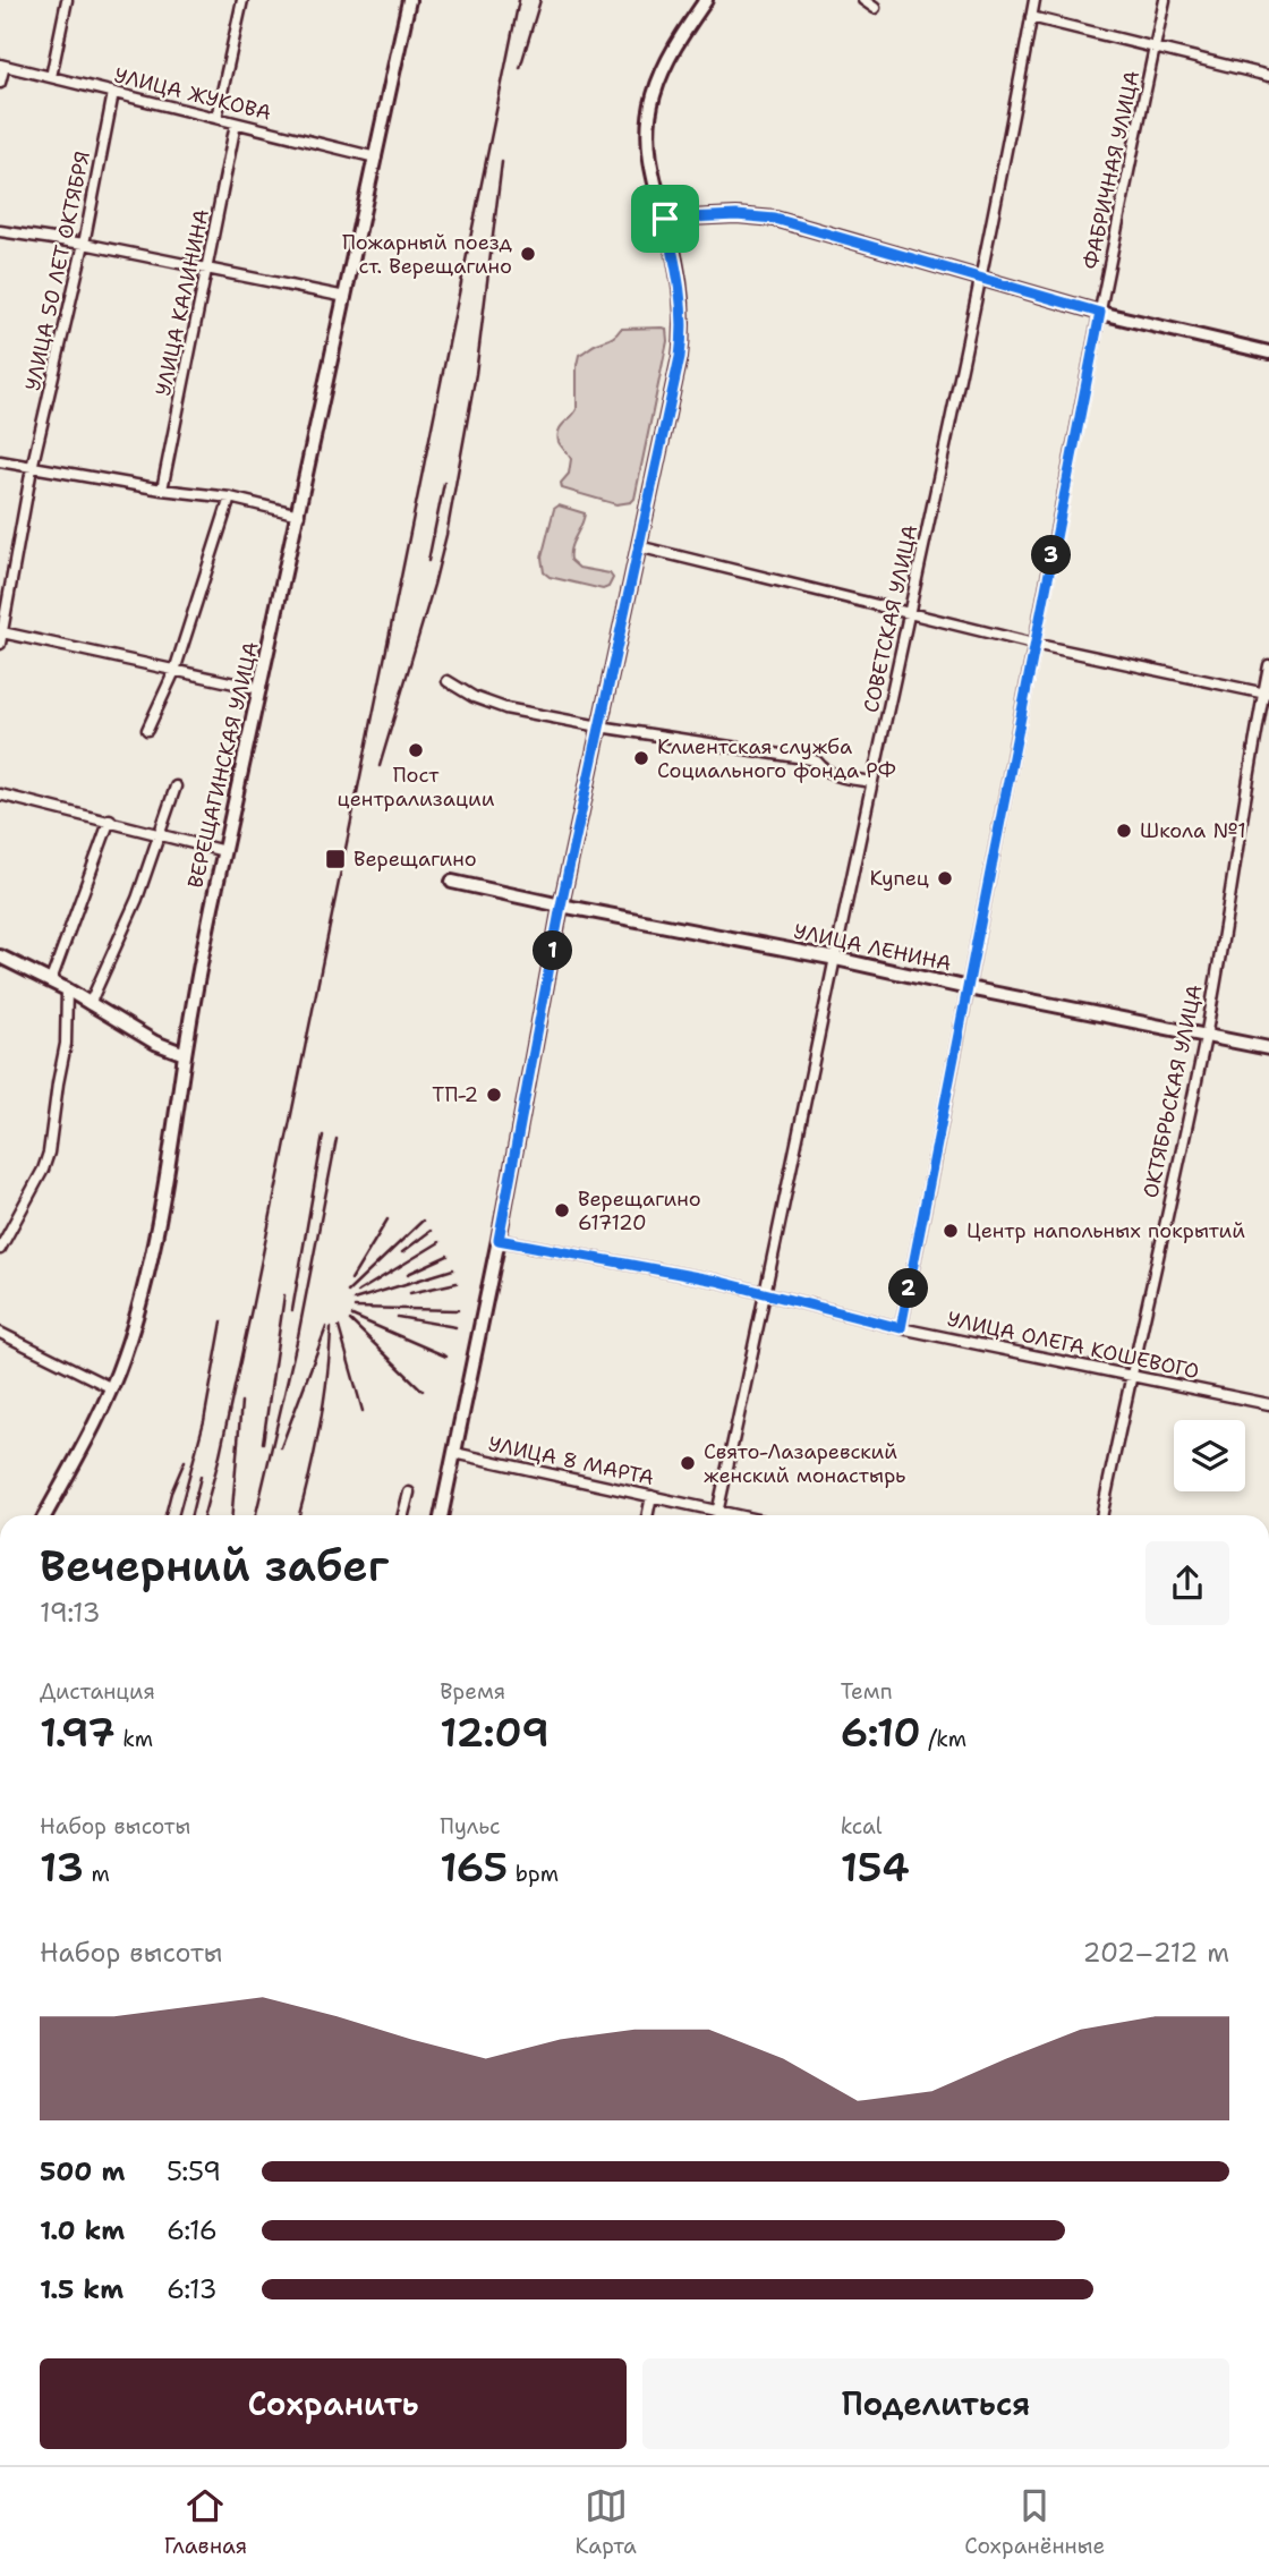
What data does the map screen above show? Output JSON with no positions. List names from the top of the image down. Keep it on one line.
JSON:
{"streets":{"main road":["ВЕРЕЩАГИНСКАЯ УЛИЦА","УЛИЦА ЛЕНИНА"],"street":["УЛИЦА ЖУКОВА","ФАБРИЧНАЯ УЛИЦА","УЛИЦА 50 ЛЕТ ОКТЯБРЯ","УЛИЦА КАЛИНИНА","СОВЕТСКАЯ УЛИЦА","ОКТЯБРЬСКАЯ УЛИЦА","УЛИЦА ОЛЕГА КОШЕВОГО","УЛИЦА 8 МАРТА"]},"crossings":[["УЛИЦА ЖУКОВА","УЛИЦА 50 ЛЕТ ОКТЯБРЯ"],["УЛИЦА ЖУКОВА","УЛИЦА КАЛИНИНА"],["УЛИЦА ЖУКОВА","ВЕРЕЩАГИНСКАЯ УЛИЦА"],["ФАБРИЧНАЯ УЛИЦА","УЛИЦА ЛЕНИНА"],["ФАБРИЧНАЯ УЛИЦА","УЛИЦА ОЛЕГА КОШЕВОГО"],["СОВЕТСКАЯ УЛИЦА","УЛИЦА ЛЕНИНА"],["СОВЕТСКАЯ УЛИЦА","УЛИЦА ОЛЕГА КОШЕВОГО"],["СОВЕТСКАЯ УЛИЦА","УЛИЦА 8 МАРТА"],["УЛИЦА ЛЕНИНА","ОКТЯБРЬСКАЯ УЛИЦА"],["ОКТЯБРЬСКАЯ УЛИЦА","УЛИЦА ОЛЕГА КОШЕВОГО"]],"places":{"other":["Пожарный поезд ст. Верещагино","Пост централизации","Клиентская служба Социального фонда РФ","Школа №1","Купец","ТП-2","Верещагино 617120","Центр напольных покрытий","Свято-Лазаревский женский монастырь"],"transit":["Верещагино"]},"page":{"pins":["3","1","2"],"heading":["Вечерний забег","19:13"],"stats":[["Дистанция","1.97 km"],["Время","12:09"],["Темп","6:10 /km"],["Набор высоты","13 m"],["Пульс","165 bpm"],["kcal","154"]],"chart":["Набор высоты","202–212 m"],"list":[{"name":"500 m","note":"5:59"},{"name":"1.0 km","note":"6:16"},{"name":"1.5 km","note":"6:13"}],"buttons":["Сохранить","Поделиться"],"tabs":["Главная","Карта","Сохранённые"]}}
